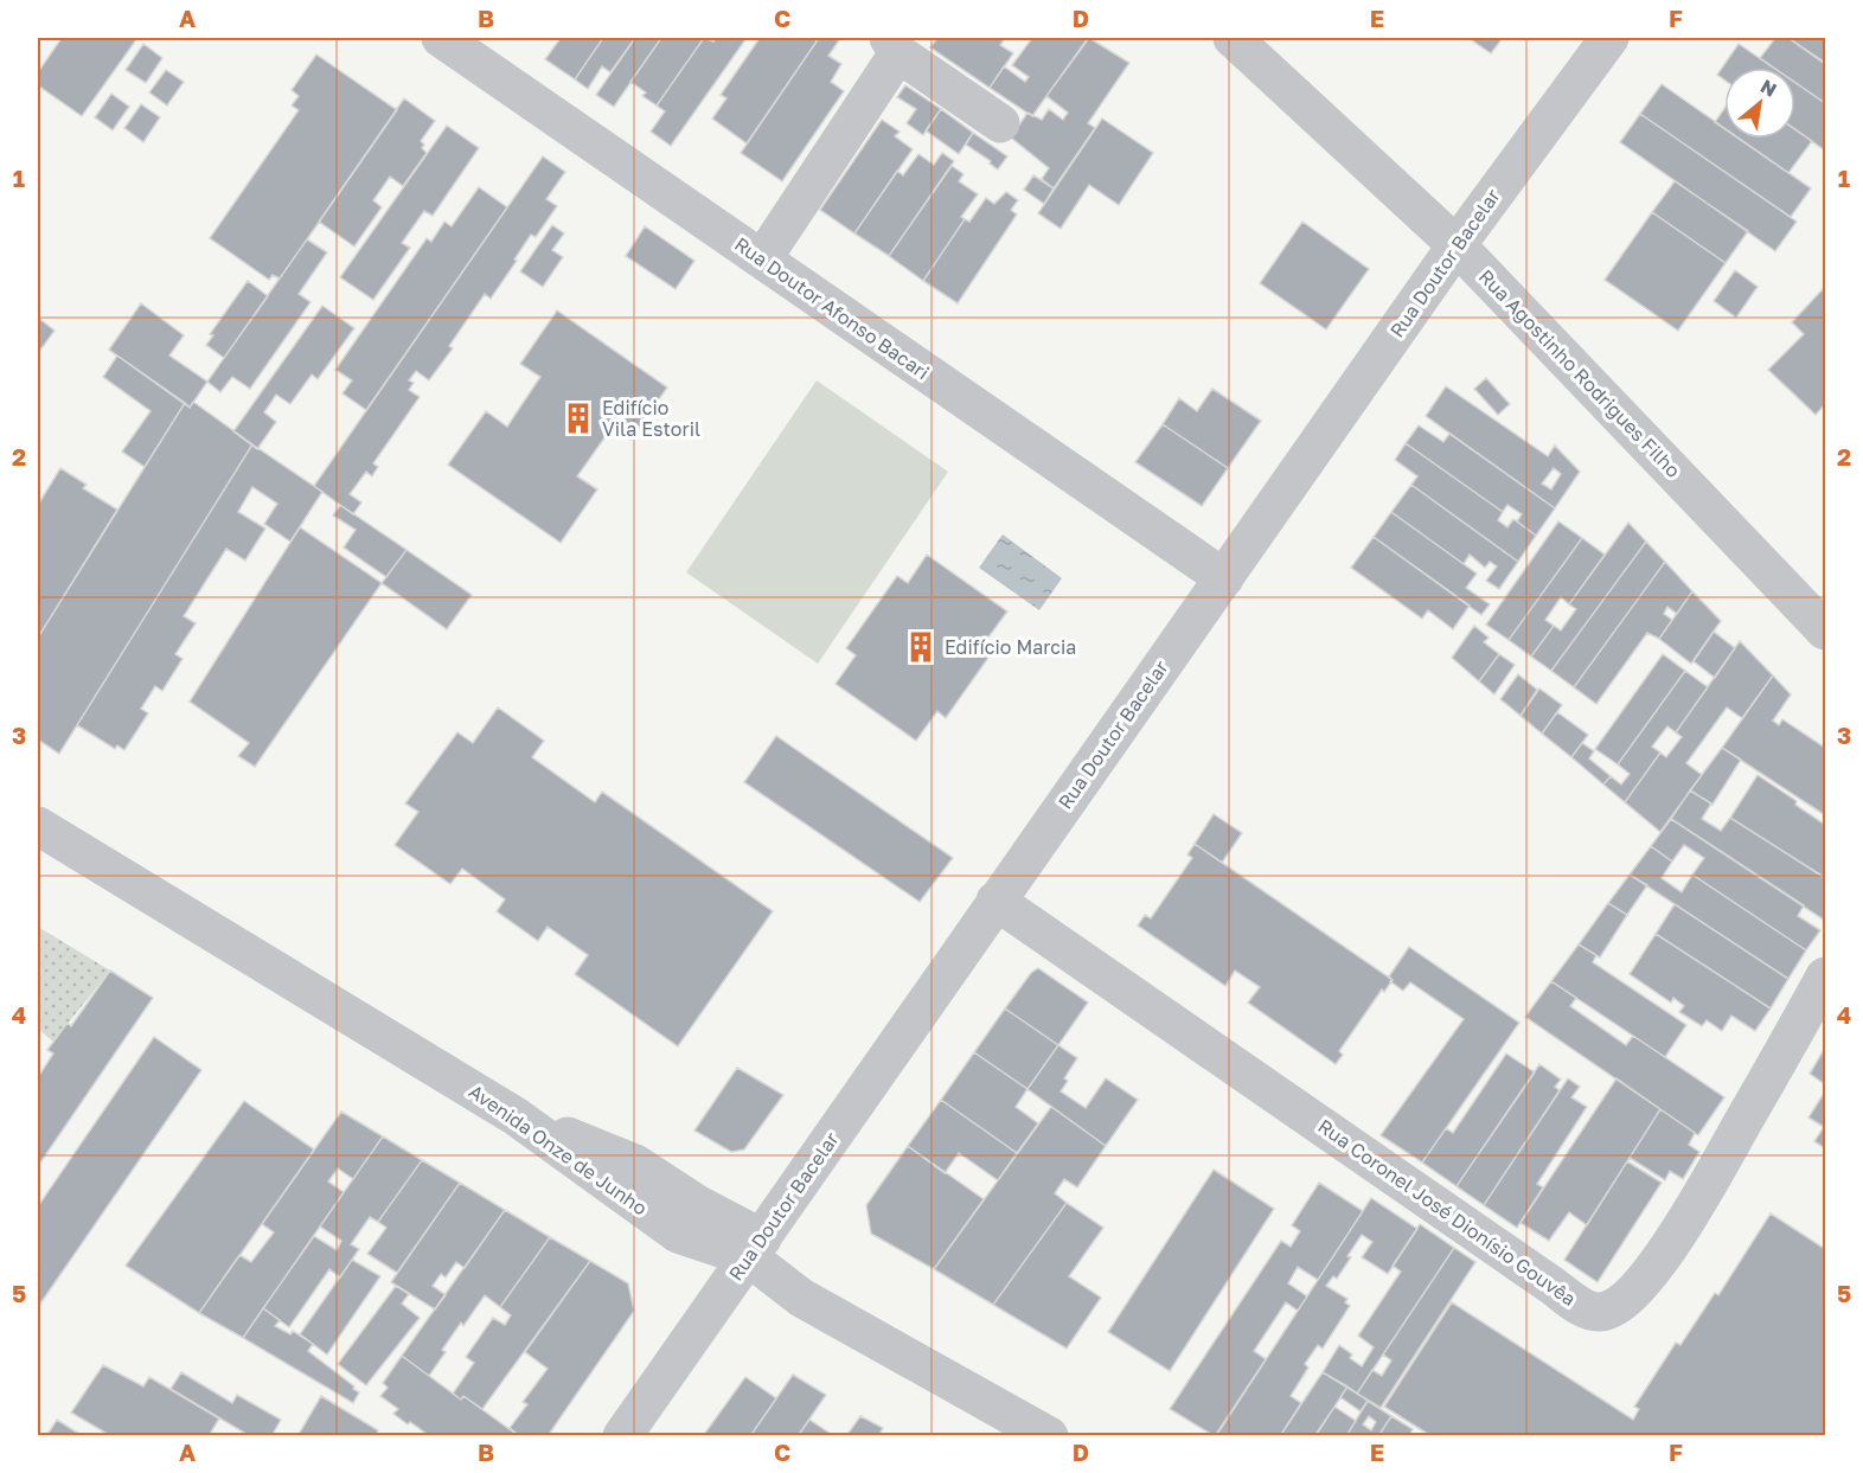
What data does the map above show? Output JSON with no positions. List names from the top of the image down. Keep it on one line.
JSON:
{"streets":{"street":["Rua Doutor Bacelar","Rua Doutor Afonso Bacari","Rua Agostinho Rodrigues Filho","Avenida Onze de Junho","Rua Coronel José Dionísio Gouvêa"]},"crossings":[["Rua Doutor Bacelar","Rua Doutor Afonso Bacari"],["Rua Doutor Bacelar","Rua Agostinho Rodrigues Filho"],["Rua Doutor Bacelar","Avenida Onze de Junho"],["Rua Doutor Bacelar","Rua Coronel José Dionísio Gouvêa"]],"places":{"building":["Edifício Vila Estoril","Edifício Marcia"]},"north":"top right","grid":{"columns":["A","B","C","D","E","F"],"rows":["1","2","3","4","5"]}}
